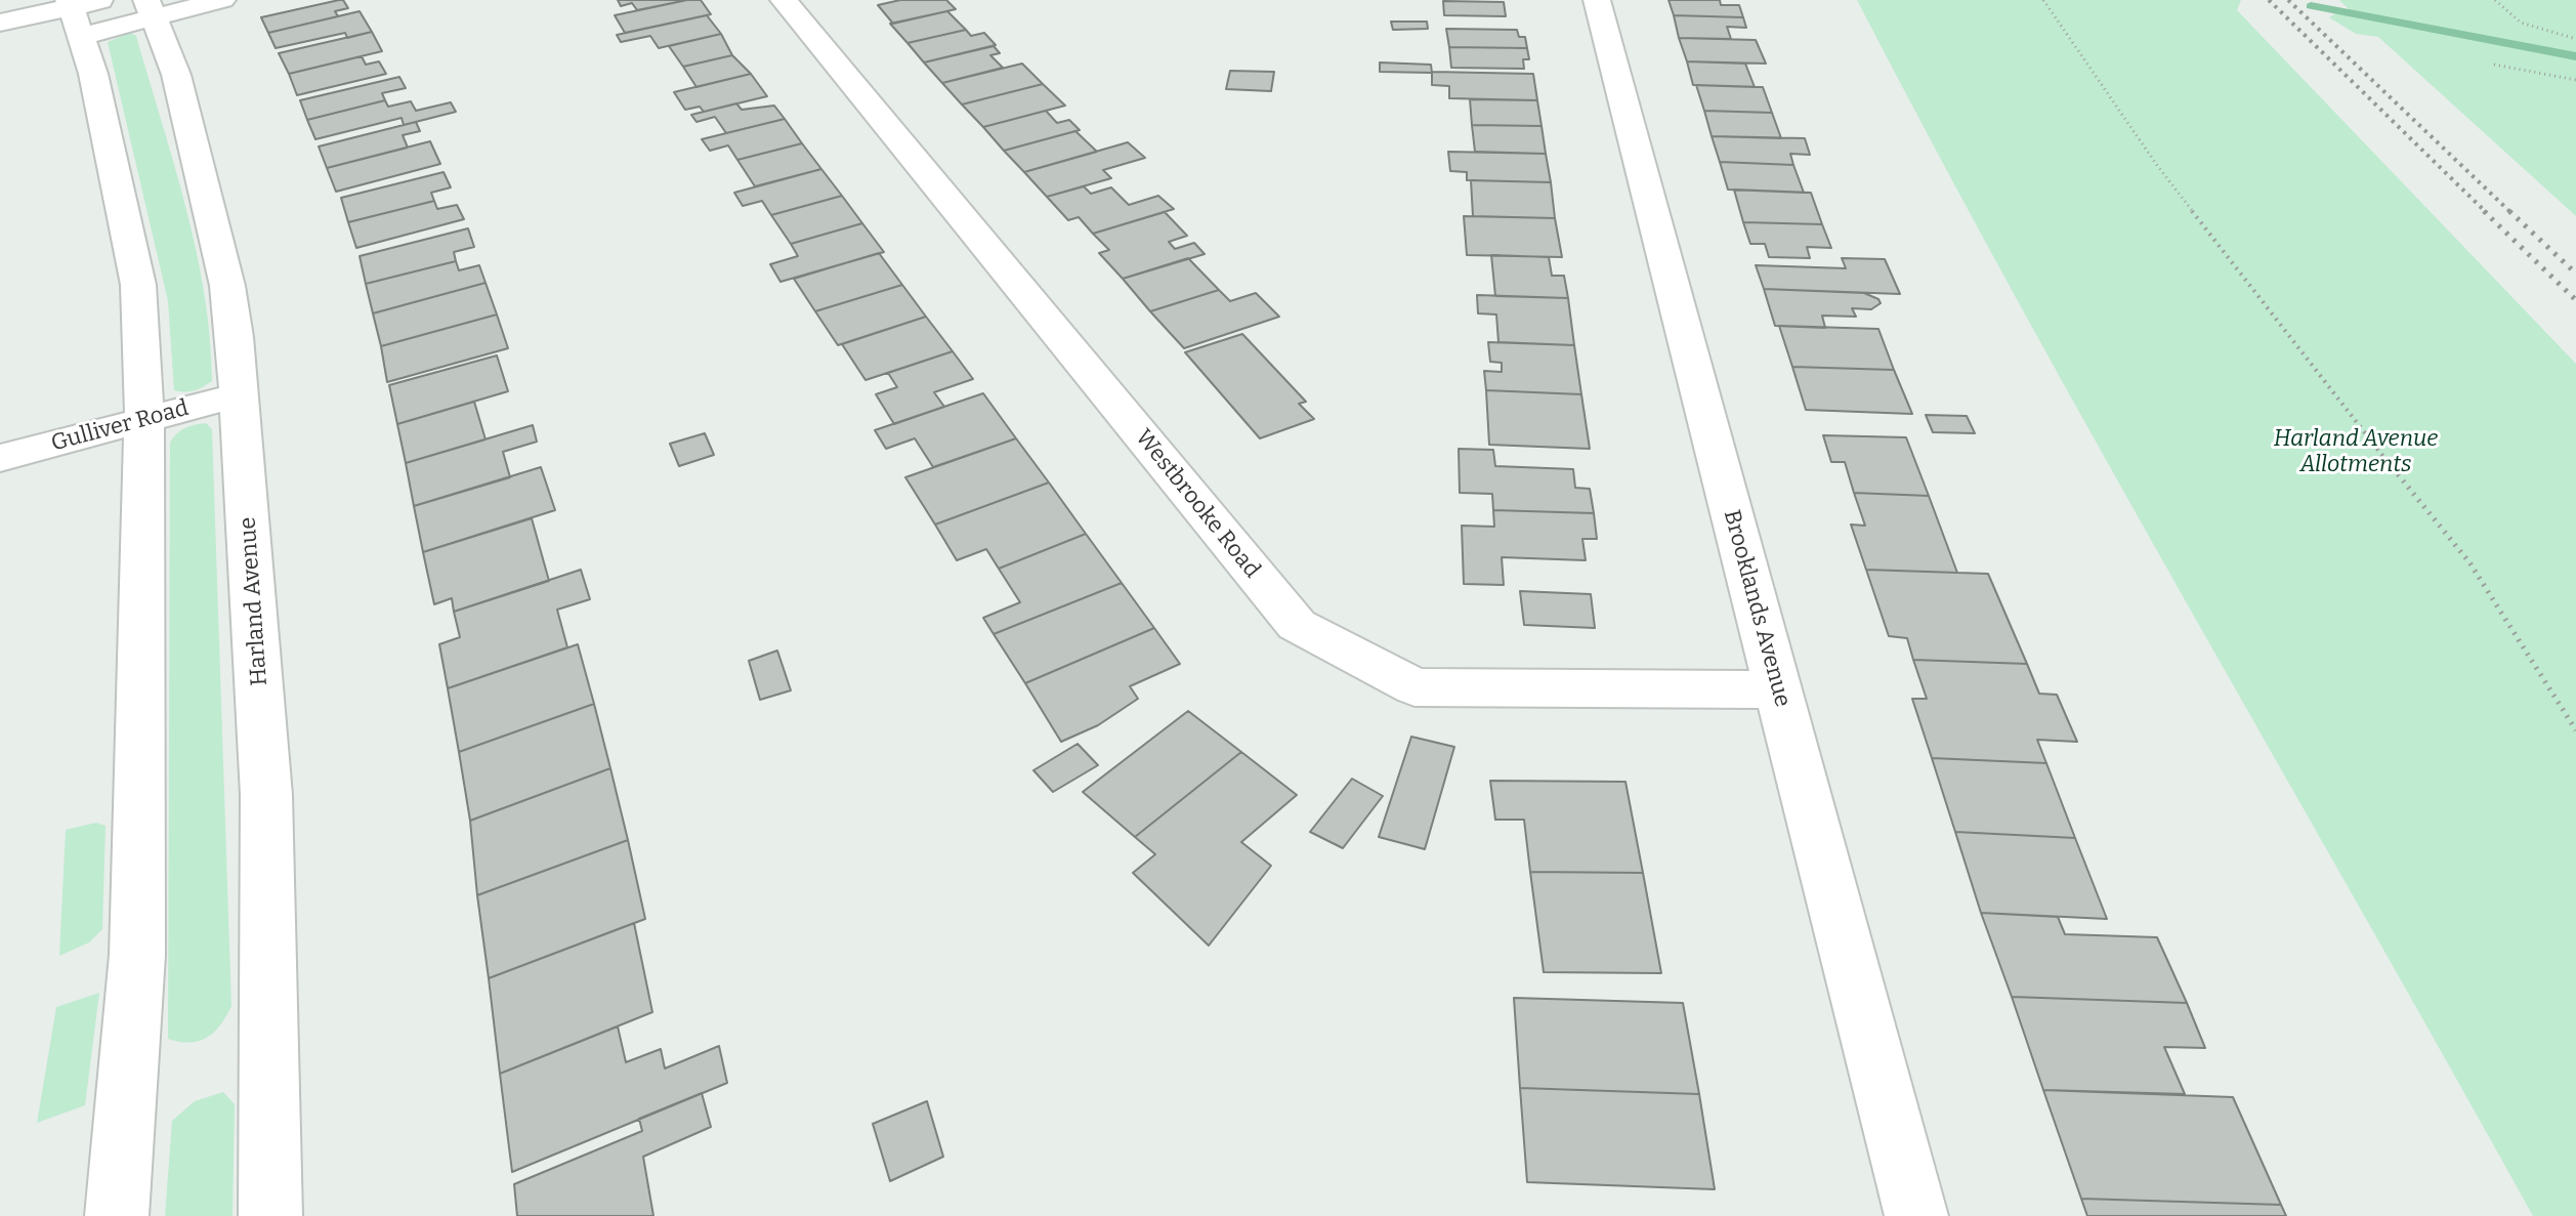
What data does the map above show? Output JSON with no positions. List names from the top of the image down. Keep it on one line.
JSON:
{"streets":{"street":["Gulliver Road","Westbrooke Road","Harland Avenue","Brooklands Avenue"]},"crossings":[["Gulliver Road","Harland Avenue"],["Westbrooke Road","Brooklands Avenue"]],"parks":["Harland Avenue Allotments"]}
